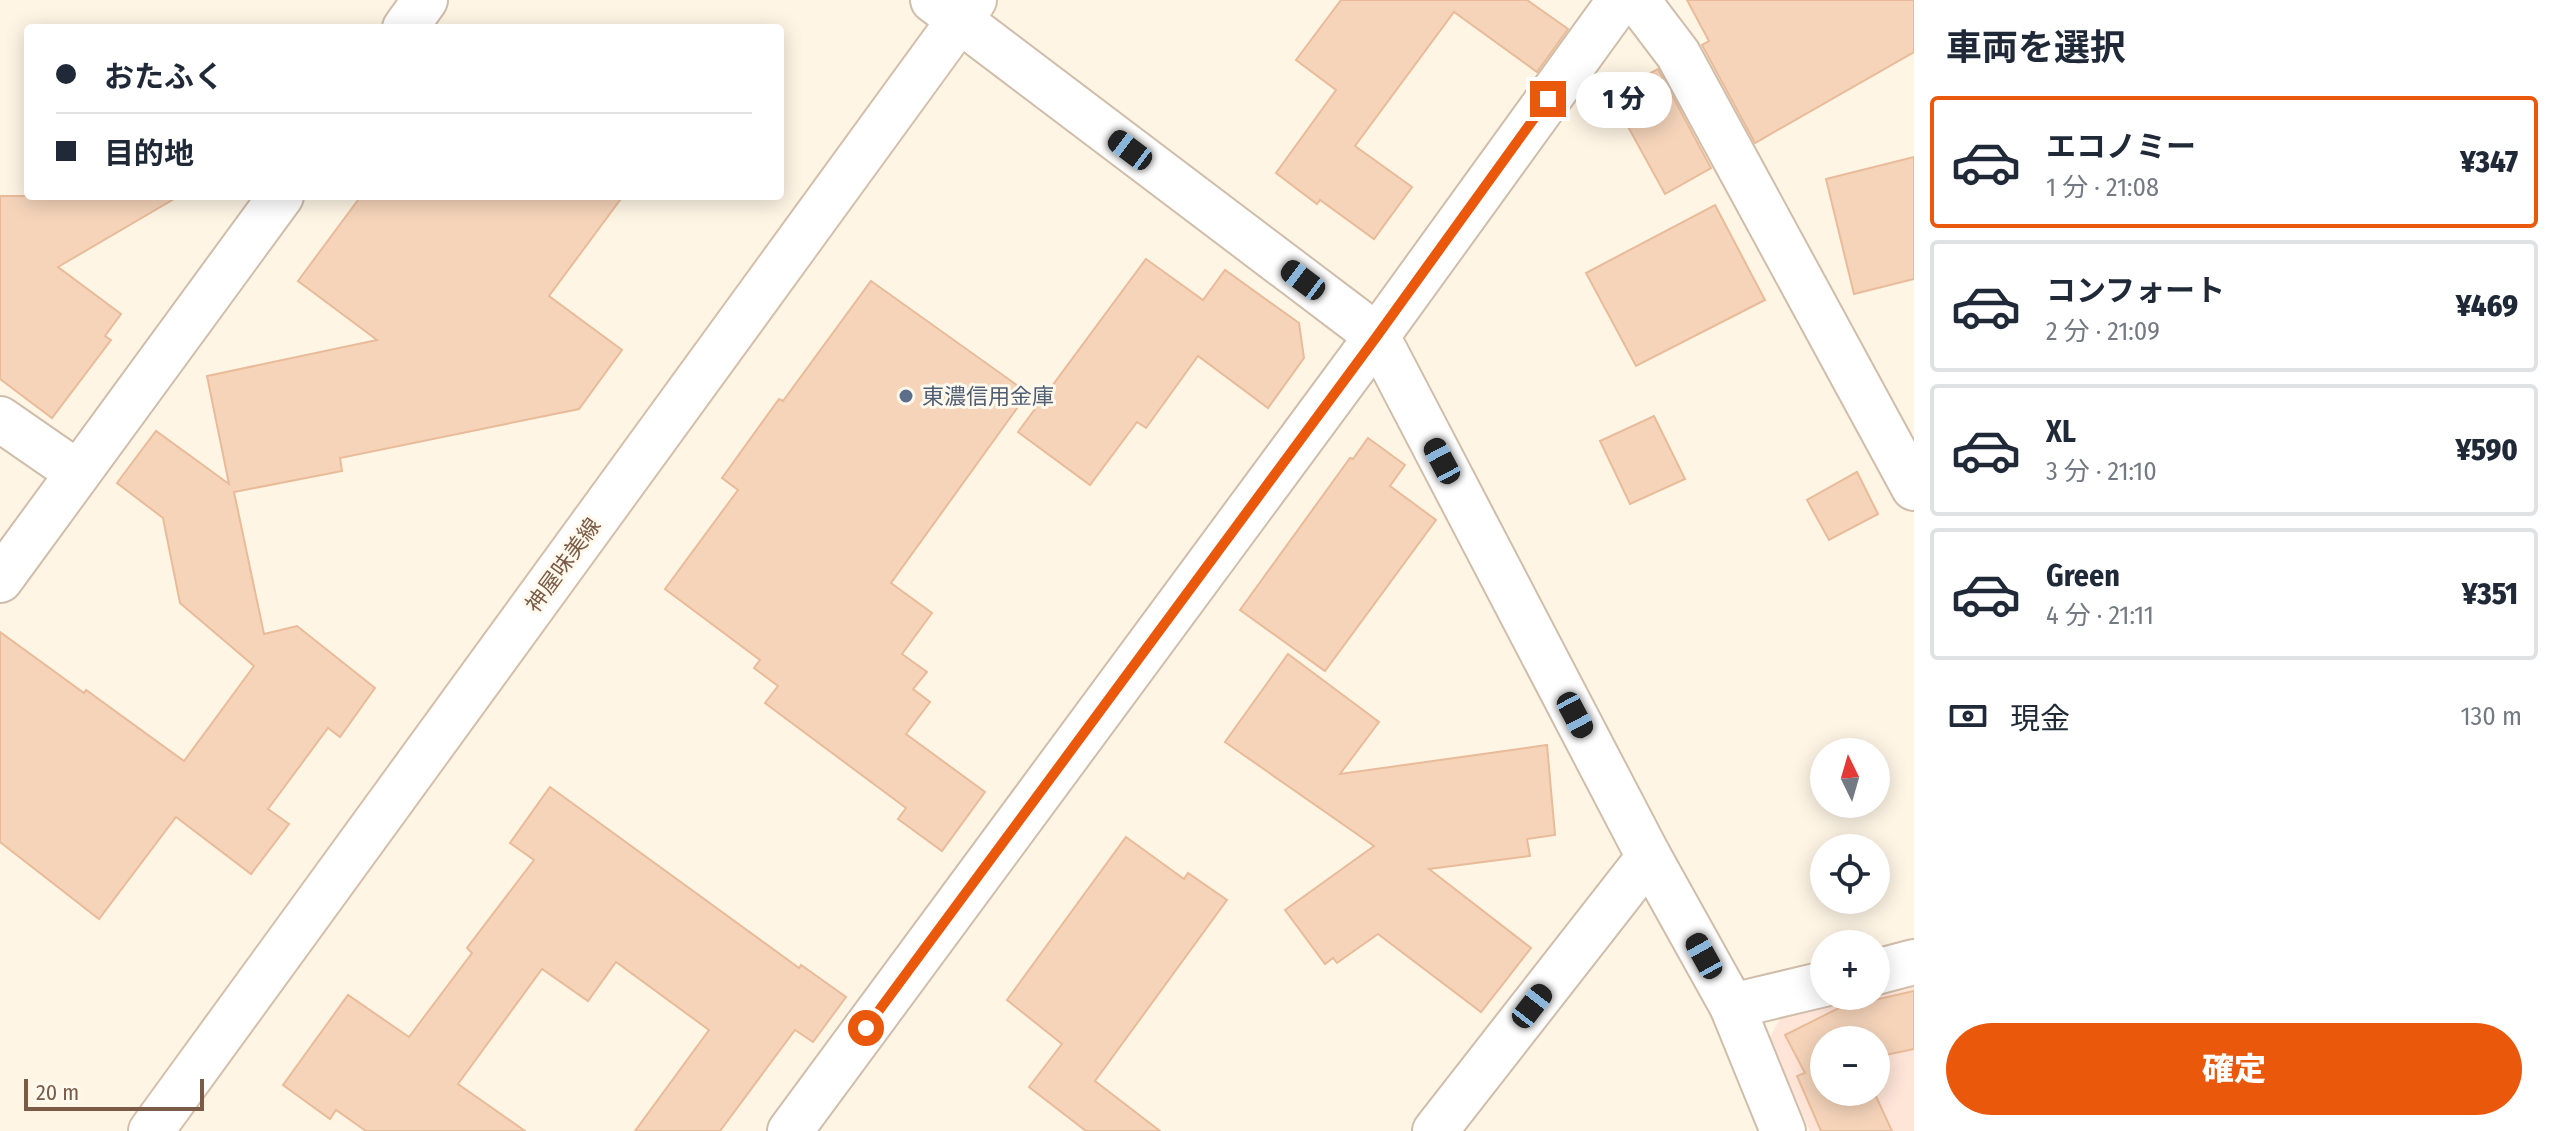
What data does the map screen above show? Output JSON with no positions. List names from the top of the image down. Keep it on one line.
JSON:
{"streets":{"street":["神屋味美線"]},"places":["東濃信用金庫"],"scale_bar":"20 m","north":"top","page":{"heading":"車両を選択","banner":["おたふく","目的地"],"bubble":"1 分","list":[{"name":"エコノミー","note":"1 分 · 21:08","value":"¥347"},{"name":"コンフォート","note":"2 分 · 21:09","value":"¥469"},{"name":"XL","note":"3 分 · 21:10","value":"¥590"},{"name":"Green","note":"4 分 · 21:11","value":"¥351"}],"pay":["現金","130 m"],"map_buttons":["+","−"],"buttons":"確定","scale":"20 m"}}
